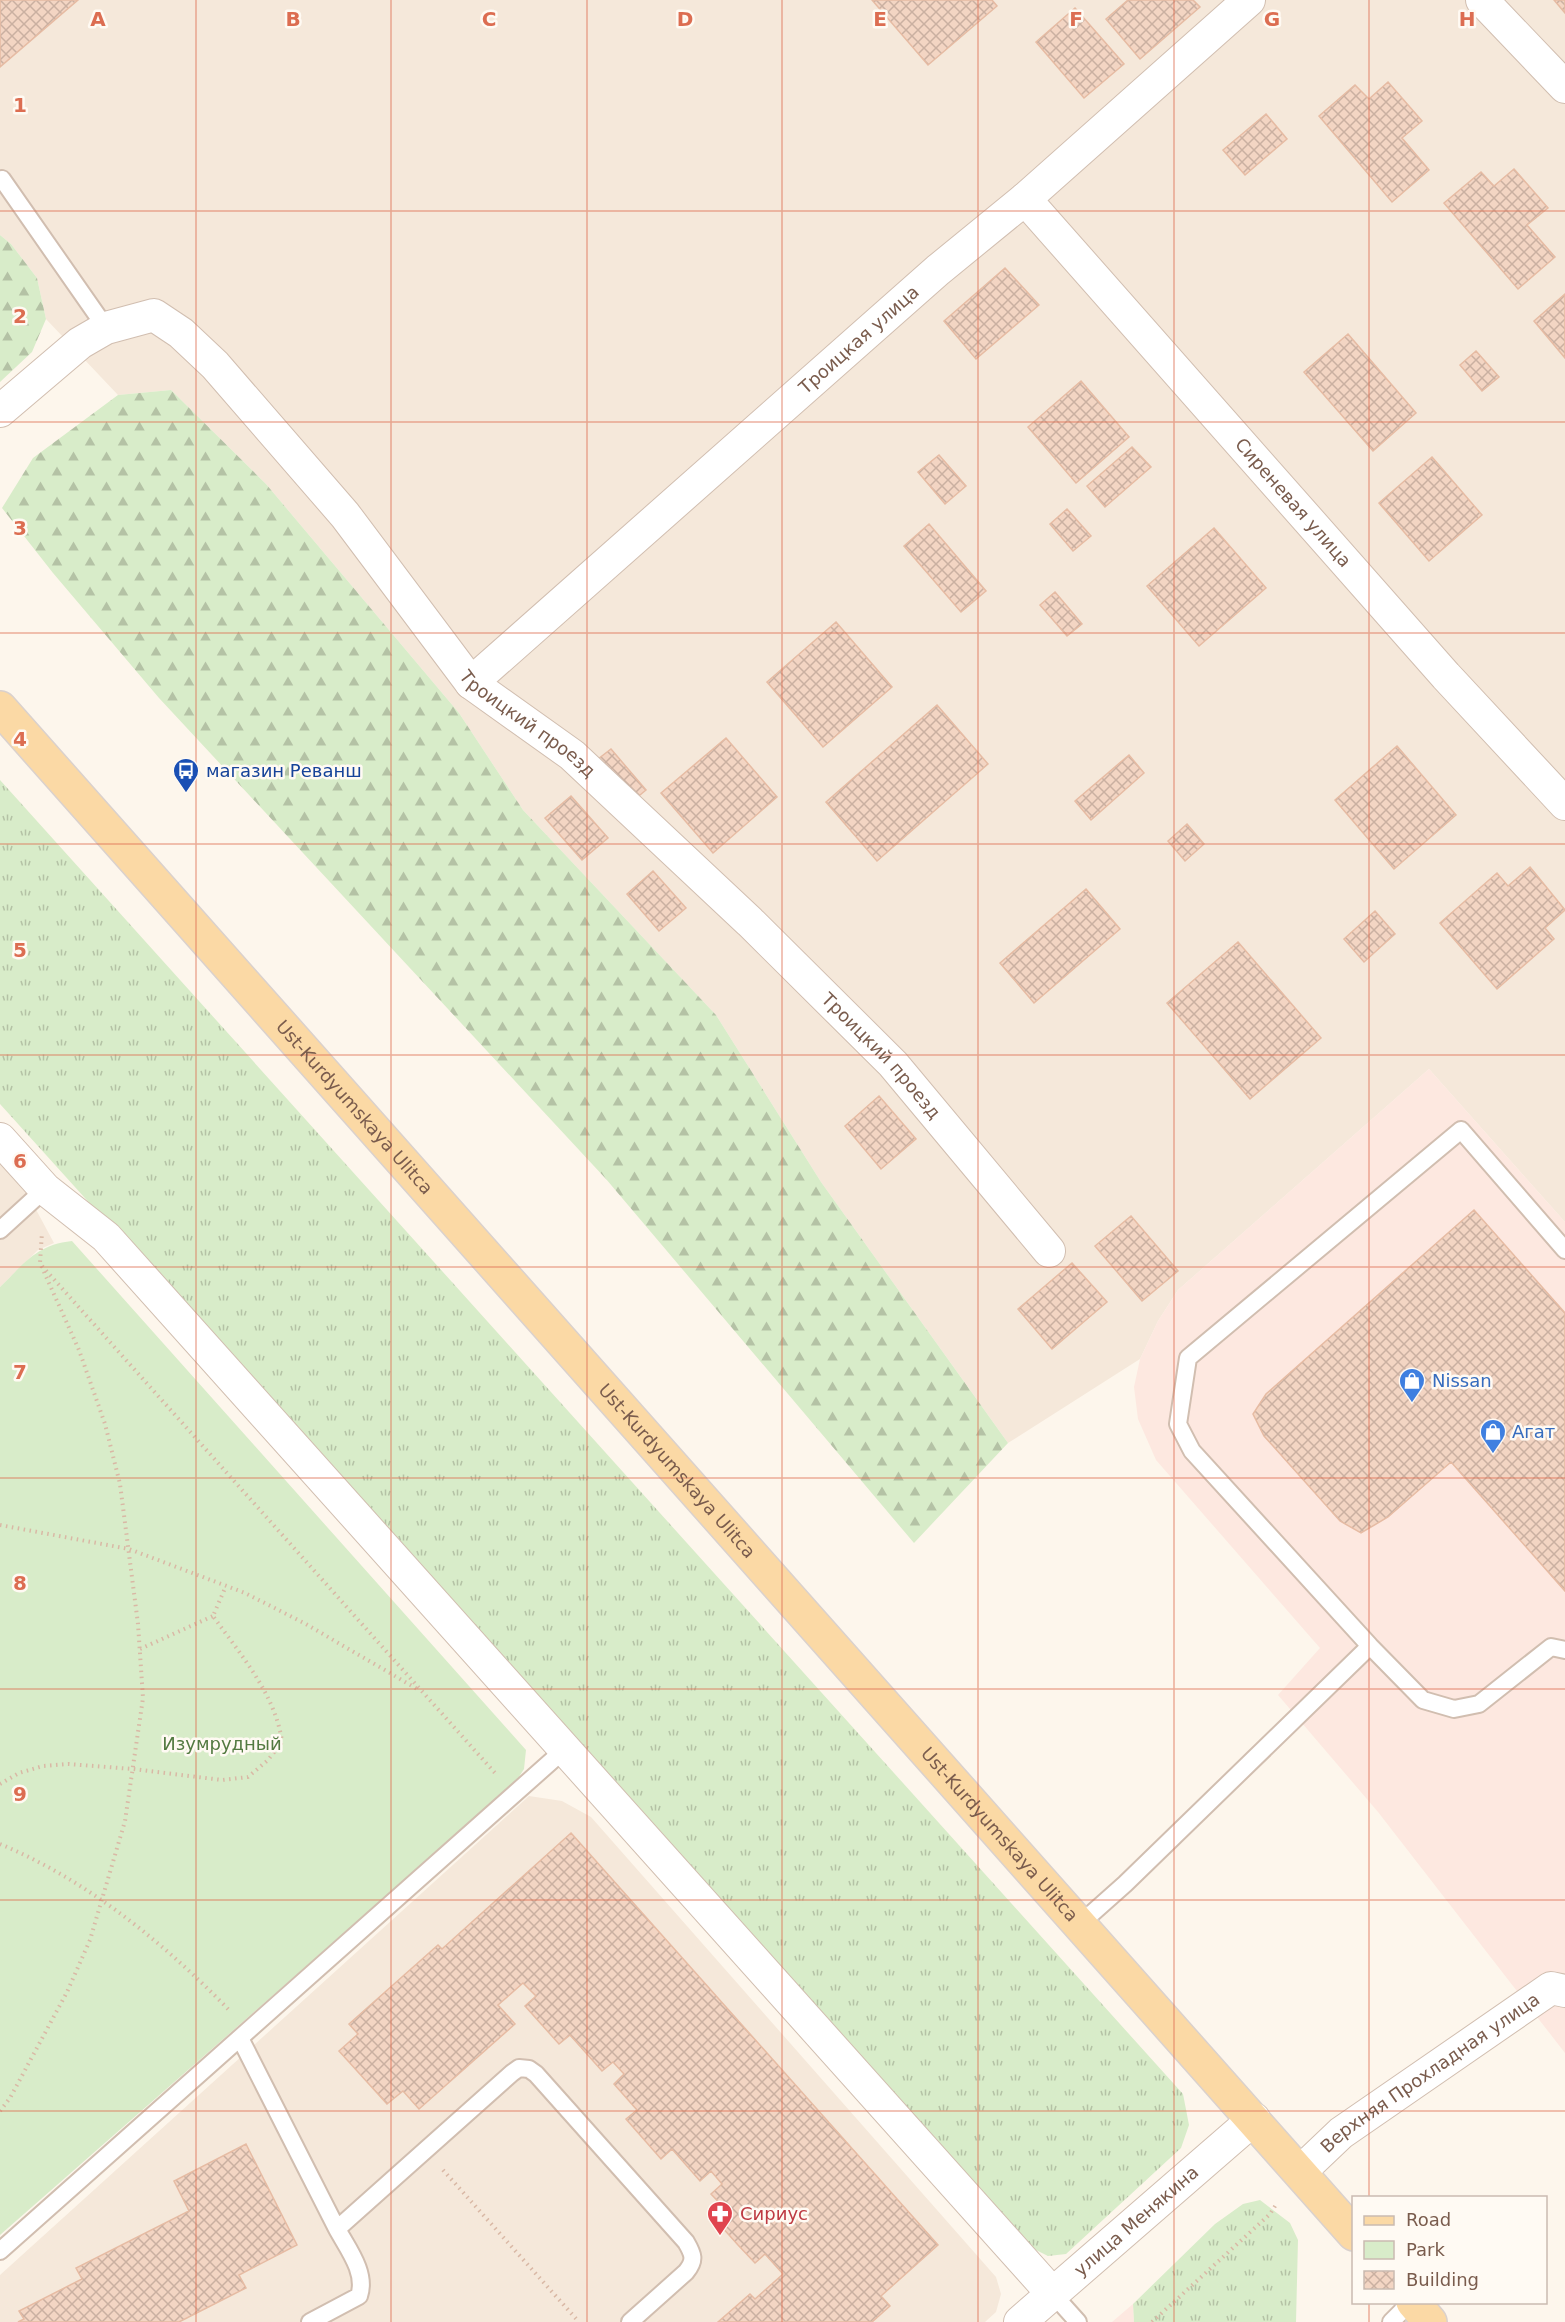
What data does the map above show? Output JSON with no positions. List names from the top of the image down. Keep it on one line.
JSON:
{"streets":{"main road":["Ust-Kurdyumskaya Ulitca"],"street":["Троицкая улица","Сиреневая улица","Троицкий проезд","Верхняя Прохладная улица","улица Менякина"]},"crossings":[["Троицкая улица","Сиреневая улица"],["Троицкая улица","Троицкий проезд"],["Ust-Kurdyumskaya Ulitca","Верхняя Прохладная улица"],["Ust-Kurdyumskaya Ulitca","улица Менякина"]],"parks":["Изумрудный"],"places":{"bus stop":["магазин Реванш"],"shop":["Nissan","Агат"],"pharmacy":["Сириус"]},"legend":["Road","Park","Building"],"grid":{"columns":["A","B","C","D","E","F","G","H"],"rows":["1","2","3","4","5","6","7","8","9"]}}
